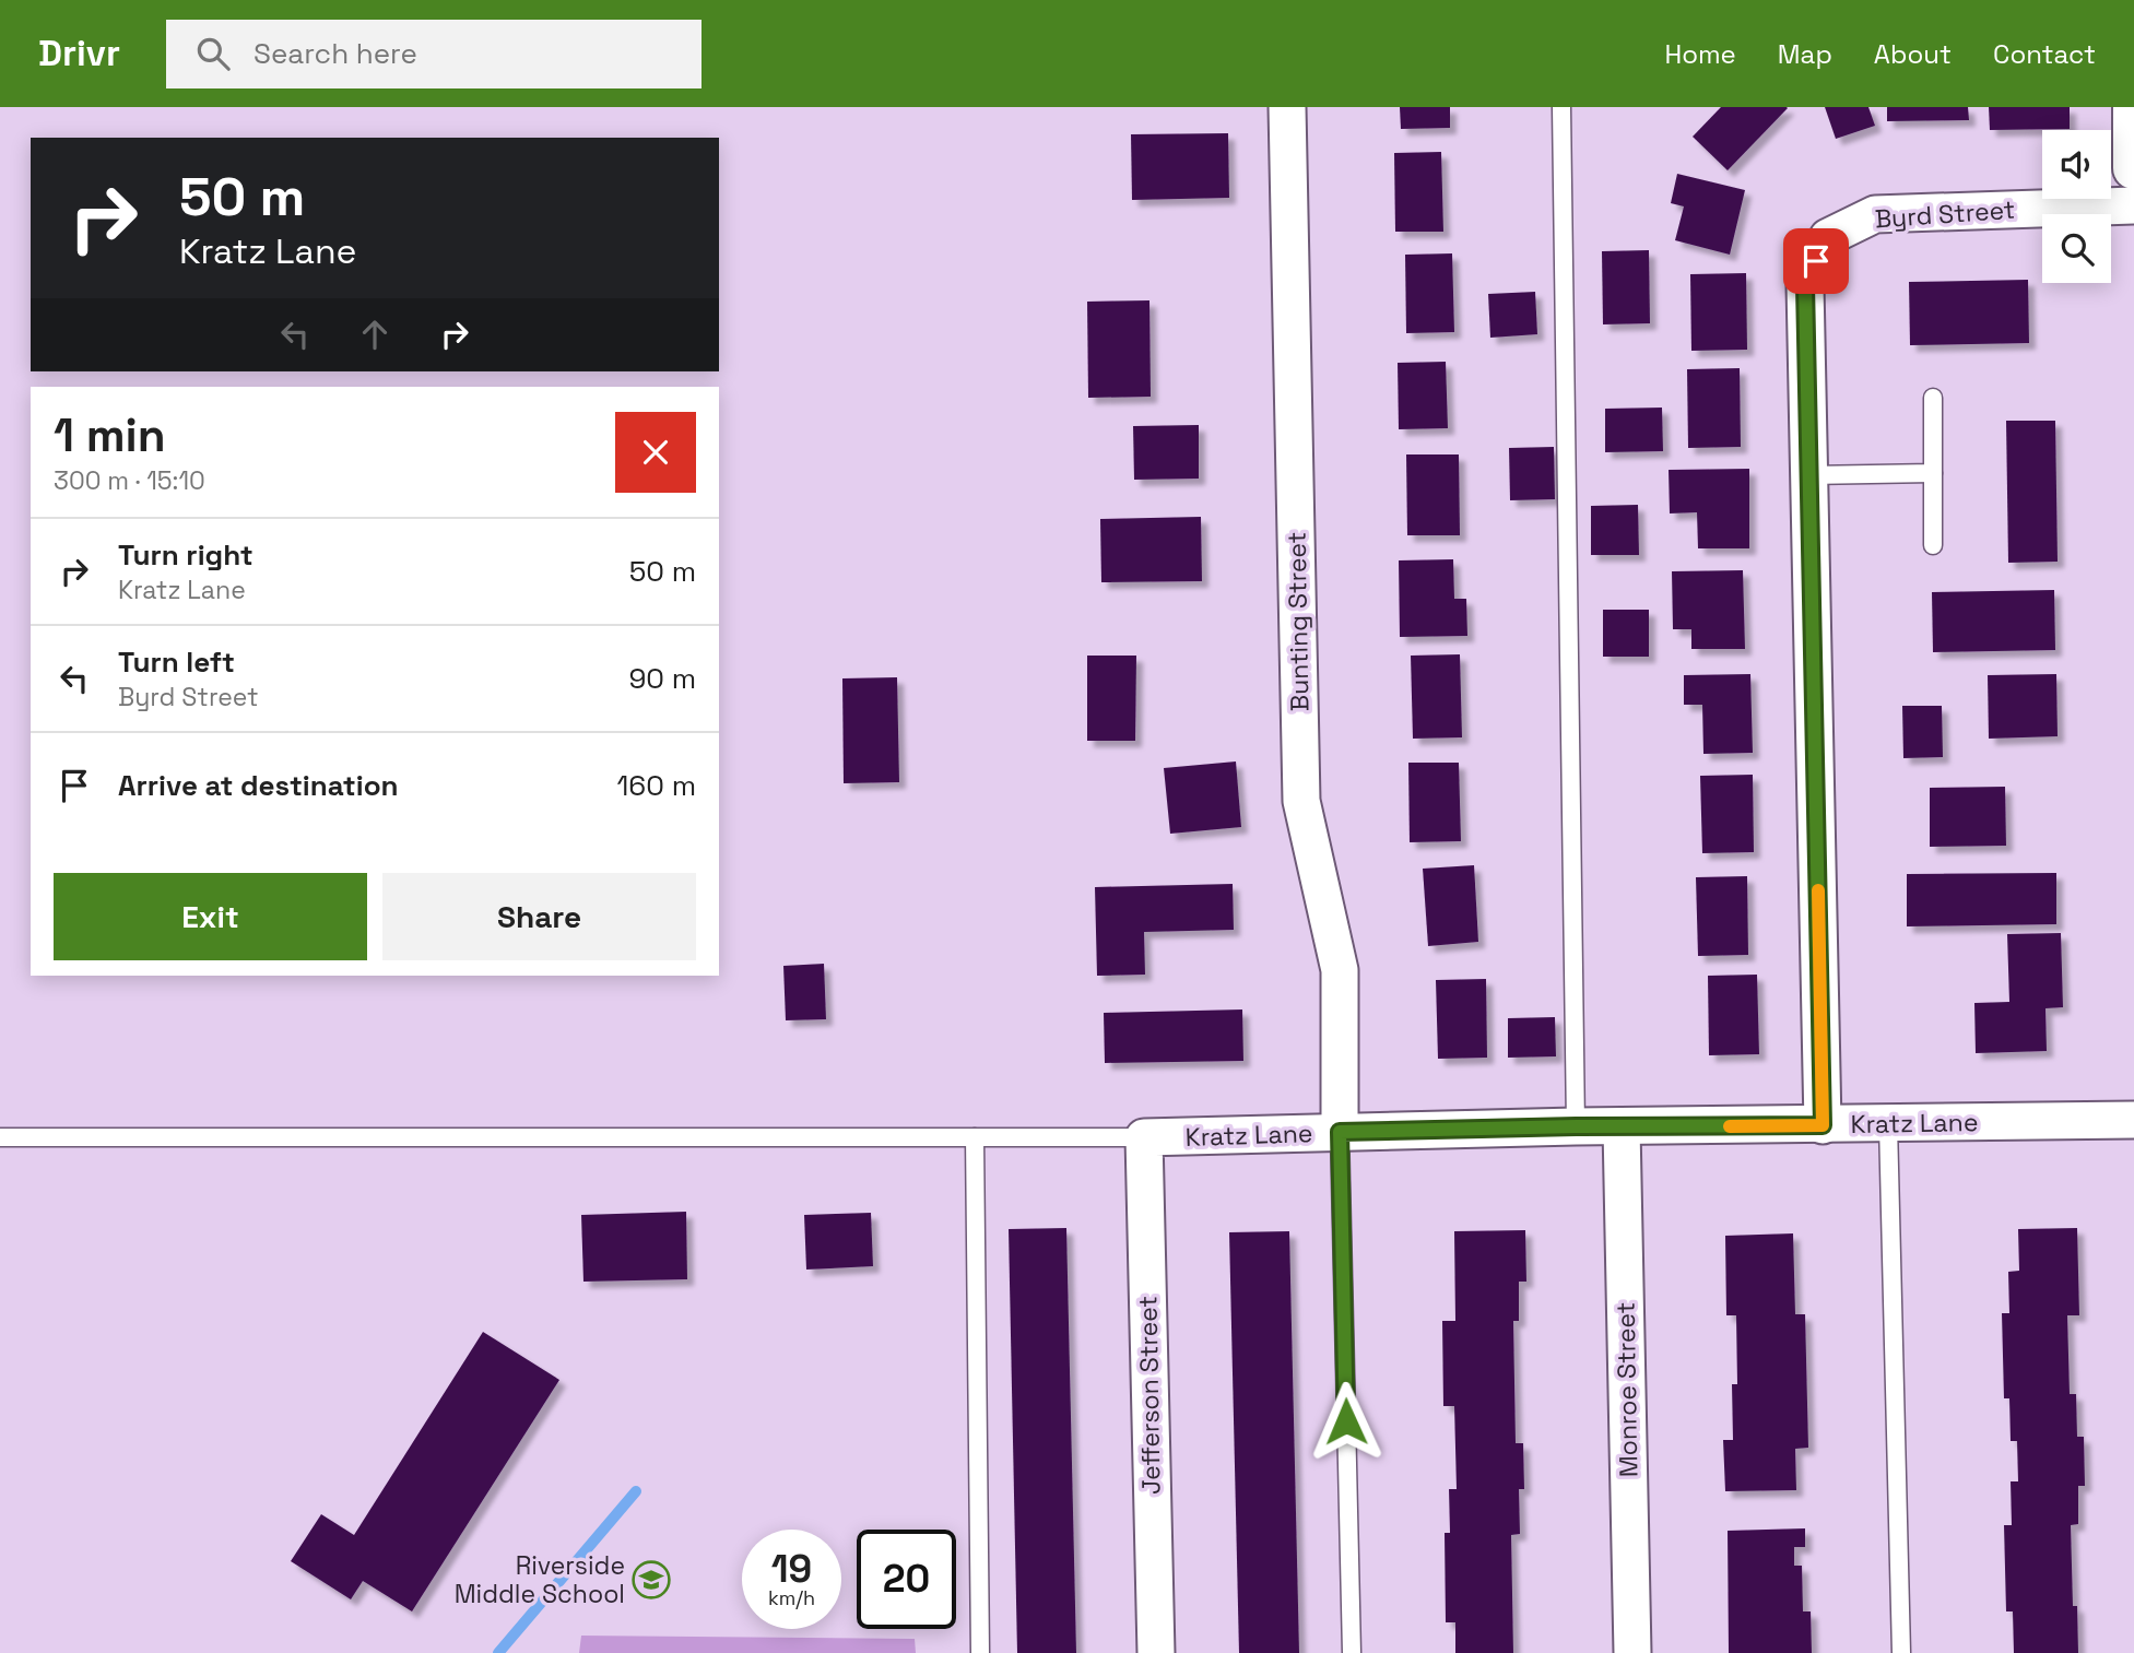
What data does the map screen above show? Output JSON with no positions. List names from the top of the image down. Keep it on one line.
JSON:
{"streets":{"street":["Byrd Street","Bunting Street","Kratz Lane","Monroe Street","Jefferson Street"]},"crossings":[["Byrd Street","Kratz Lane"],["Bunting Street","Kratz Lane"],["Kratz Lane","Monroe Street"],["Kratz Lane","Jefferson Street"]],"places":{"school or university":["Riverside Middle School"]},"page":{"header":"Drivr","search":"Search here","nav":["Home","Map","About","Contact"],"turn":["50 m","Kratz Lane"],"heading":["1 min","300 m · 15:10"],"list":[{"name":"Turn right","note":"Kratz Lane","value":"50 m"},{"name":"Turn left","note":"Byrd Street","value":"90 m"},{"name":"Arrive at destination","value":"160 m"}],"buttons":["Exit","Share"],"speed":"19 km/h","limit":"20"}}
